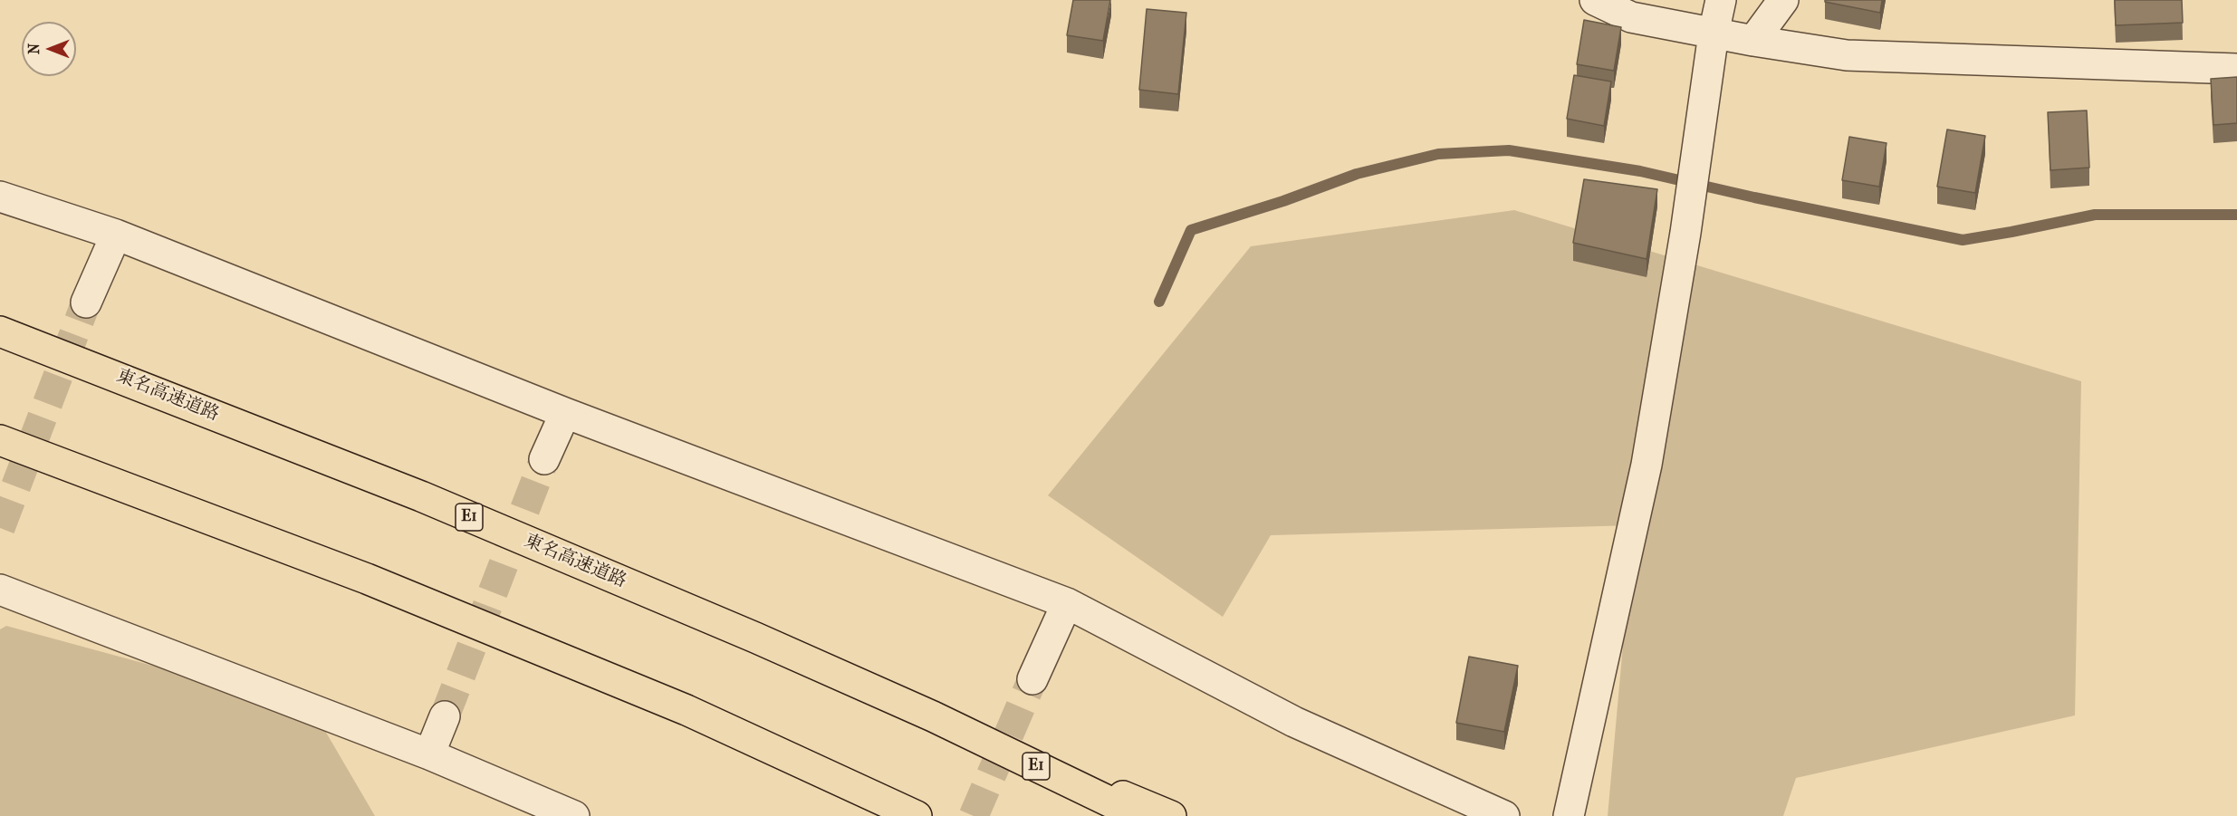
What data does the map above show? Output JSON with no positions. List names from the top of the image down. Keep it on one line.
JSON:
{"streets":{"highway":["東名高速道路","E1"]},"north":"left"}
